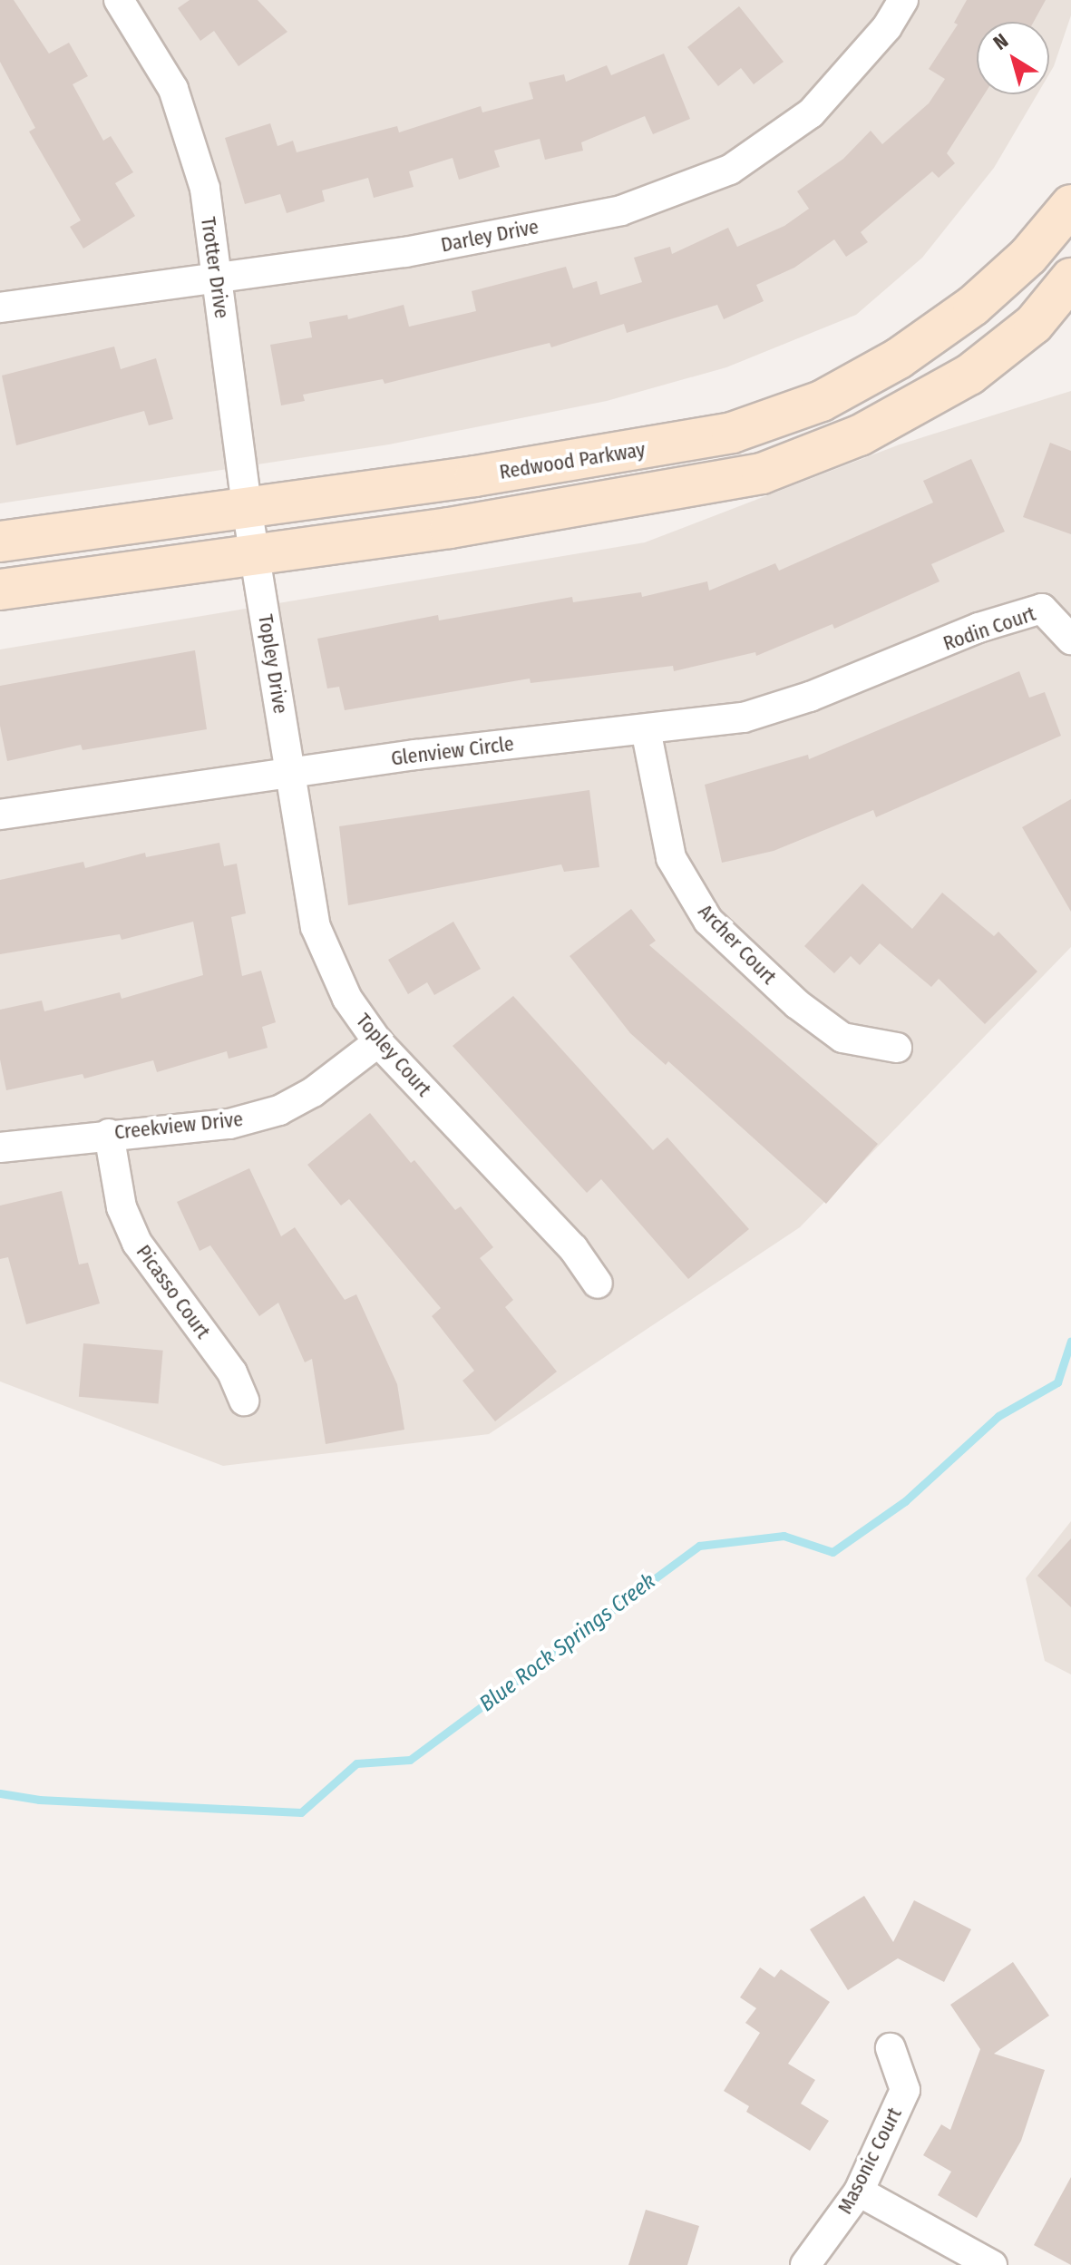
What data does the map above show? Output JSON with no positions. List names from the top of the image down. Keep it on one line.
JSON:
{"streets":{"main road":["Redwood Parkway"],"street":["Darley Drive","Trotter Drive","Rodin Court","Topley Drive","Glenview Circle","Archer Court","Topley Court","Creekview Drive","Picasso Court","Masonic Court"]},"crossings":[["Darley Drive","Trotter Drive"],["Trotter Drive","Redwood Parkway"],["Trotter Drive","Topley Drive"],["Rodin Court","Glenview Circle"],["Topley Drive","Glenview Circle"],["Topley Drive","Topley Court"],["Glenview Circle","Archer Court"],["Glenview Circle","Topley Court"],["Topley Court","Creekview Drive"],["Creekview Drive","Picasso Court"]],"water":["Blue Rock Springs Creek"],"north":"top left"}
